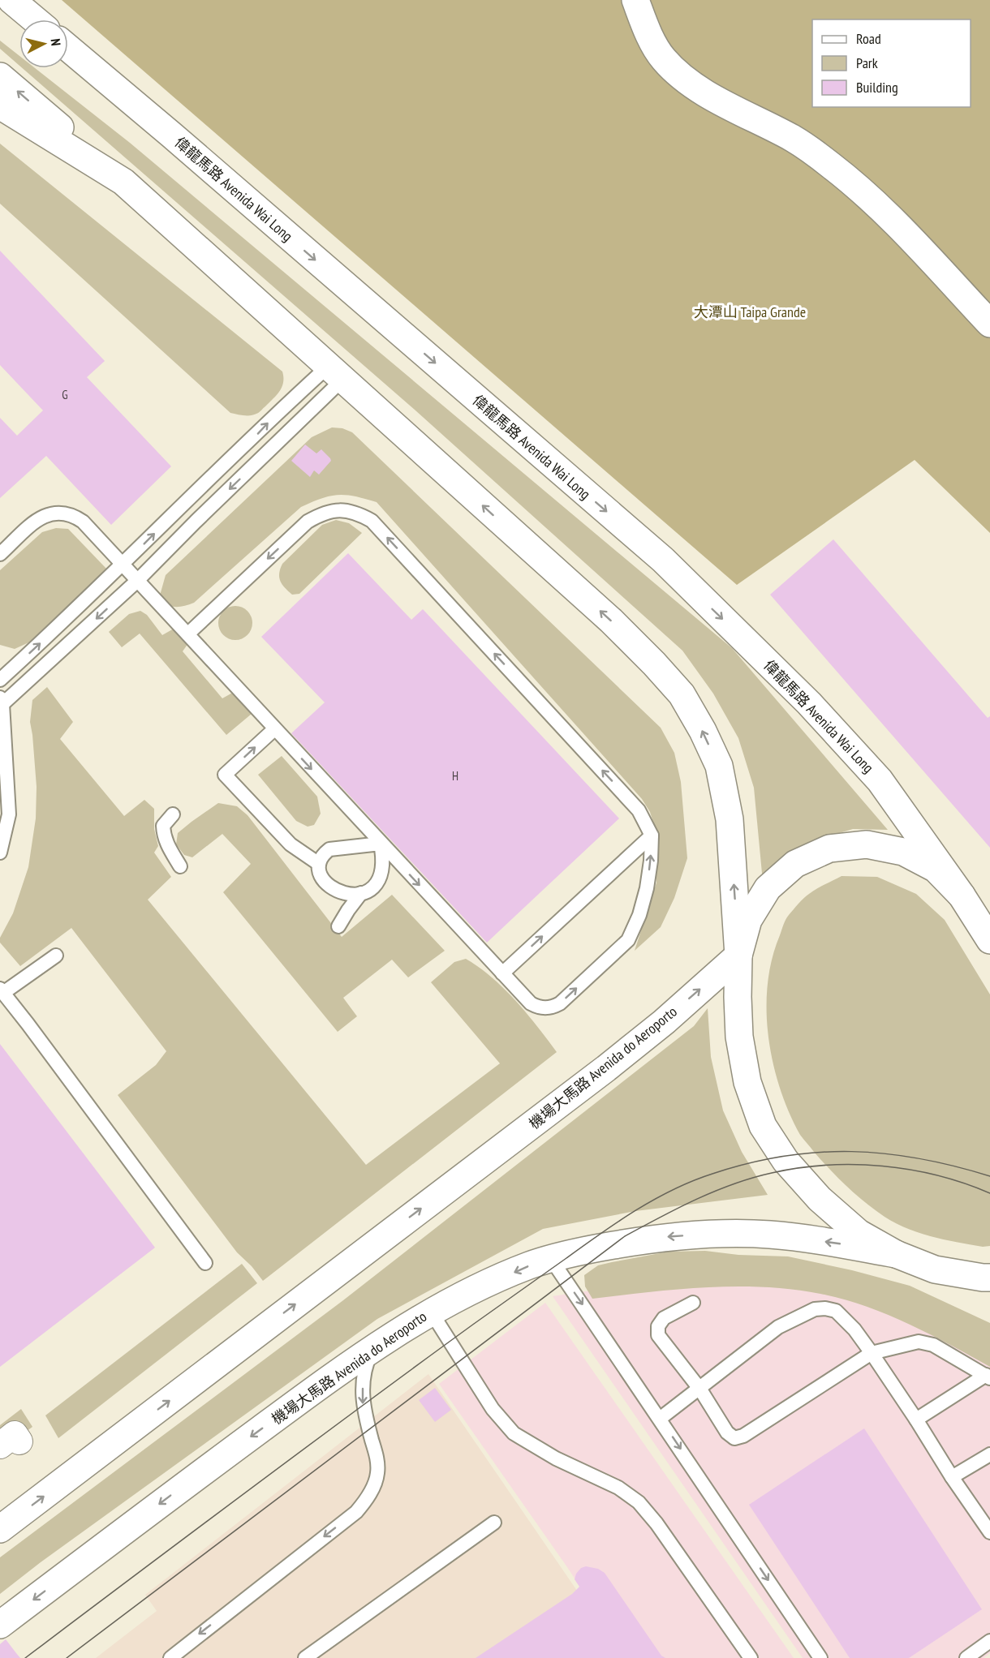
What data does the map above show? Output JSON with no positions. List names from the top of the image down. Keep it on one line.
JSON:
{"streets":{"main road":["偉龍馬路 Avenida Wai Long","機場大馬路 Avenida do Aeroporto"]},"parks":["大潭山 Taipa Grande"],"house_numbers":["G","H"],"legend":["Road","Park","Building"],"north":"right"}
